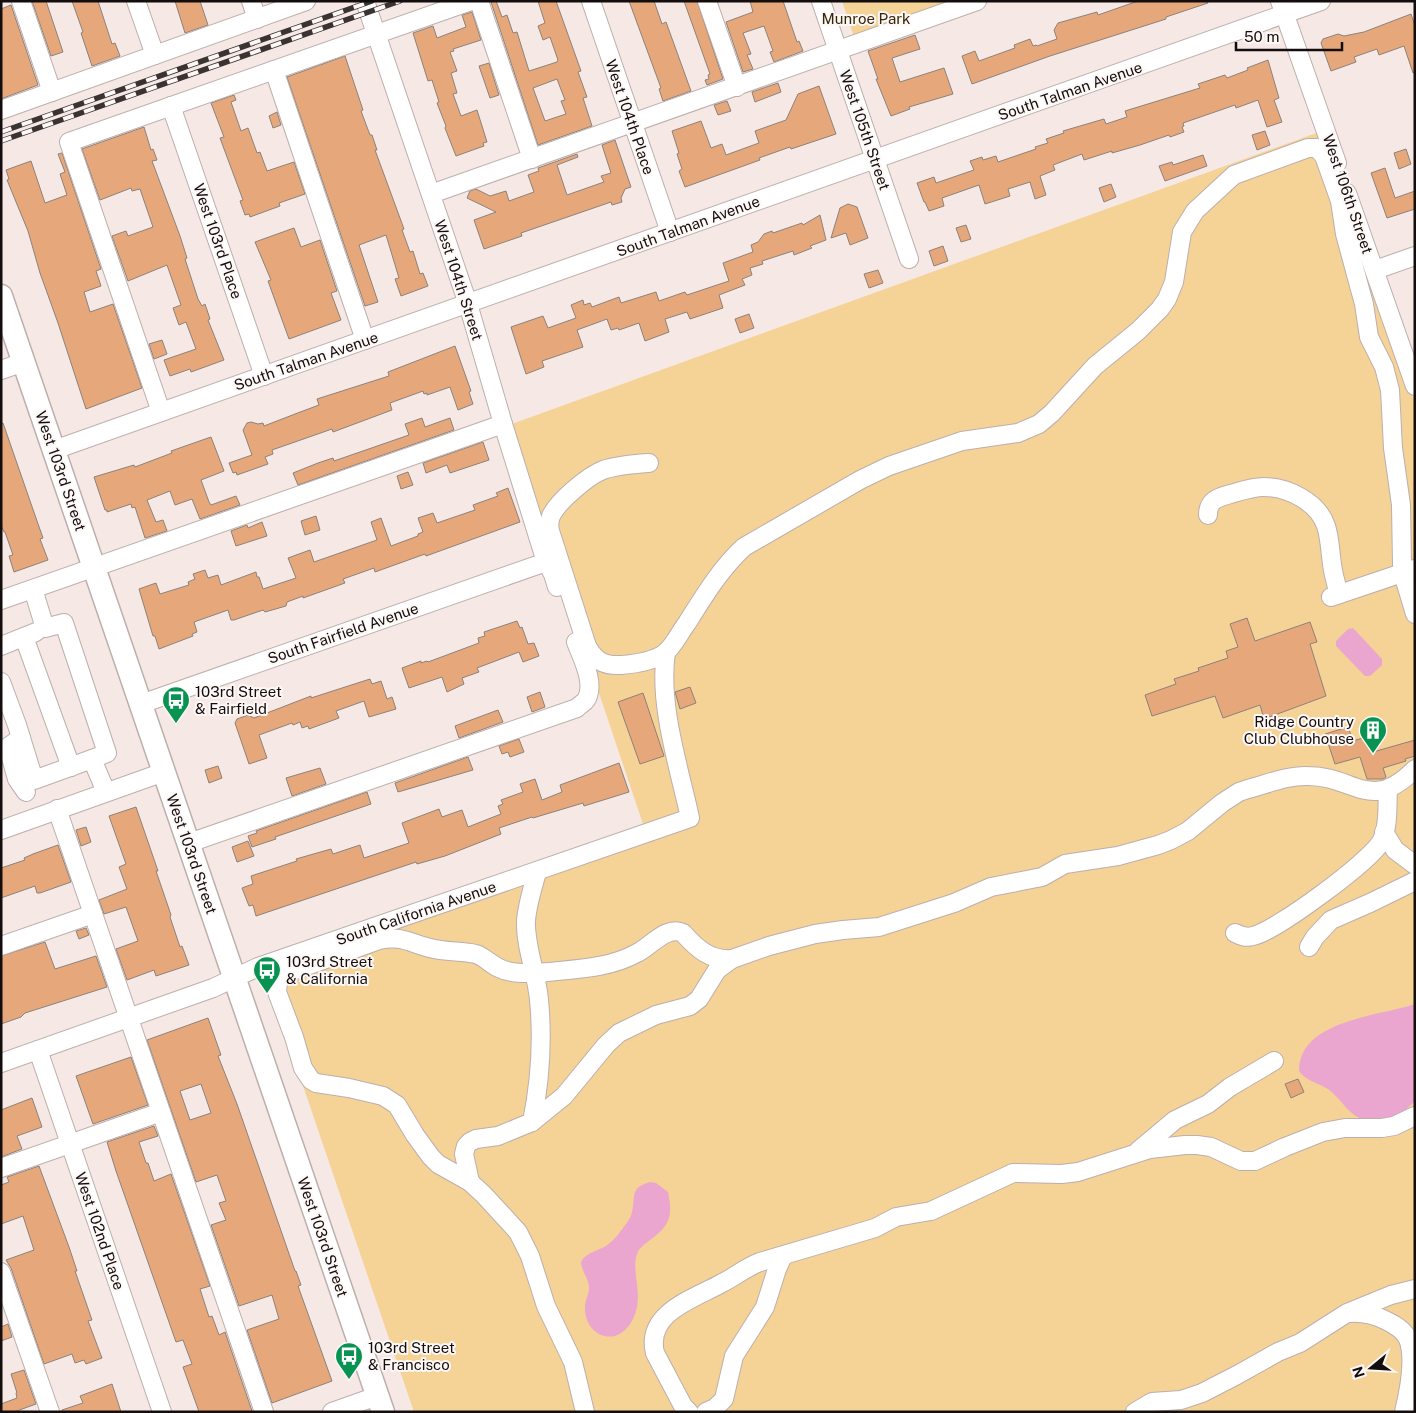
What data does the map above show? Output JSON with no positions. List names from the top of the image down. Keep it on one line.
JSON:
{"streets":{"main road":["West 103rd Street"],"street":["South Talman Avenue","West 104th Place","West 105th Street","West 106th Street","West 103rd Place","West 104th Street","South Fairfield Avenue","South California Avenue","West 102nd Place"]},"crossings":[["South Talman Avenue","West 104th Place"],["South Talman Avenue","West 105th Street"],["South Talman Avenue","West 106th Street"],["South Talman Avenue","West 103rd Place"],["South Talman Avenue","West 104th Street"],["South Talman Avenue","West 103rd Street"],["West 104th Street","West 103rd Street"],["West 104th Street","South Fairfield Avenue"],["West 103rd Street","South Fairfield Avenue"],["West 103rd Street","South California Avenue"],["South California Avenue","West 102nd Place"]],"parks":["Munroe Park"],"places":{"bus stop":["103rd Street & Fairfield","103rd Street & California","103rd Street & Francisco"],"building":["Ridge Country Club Clubhouse"]},"scale_bar":"50 m","north":"left"}
